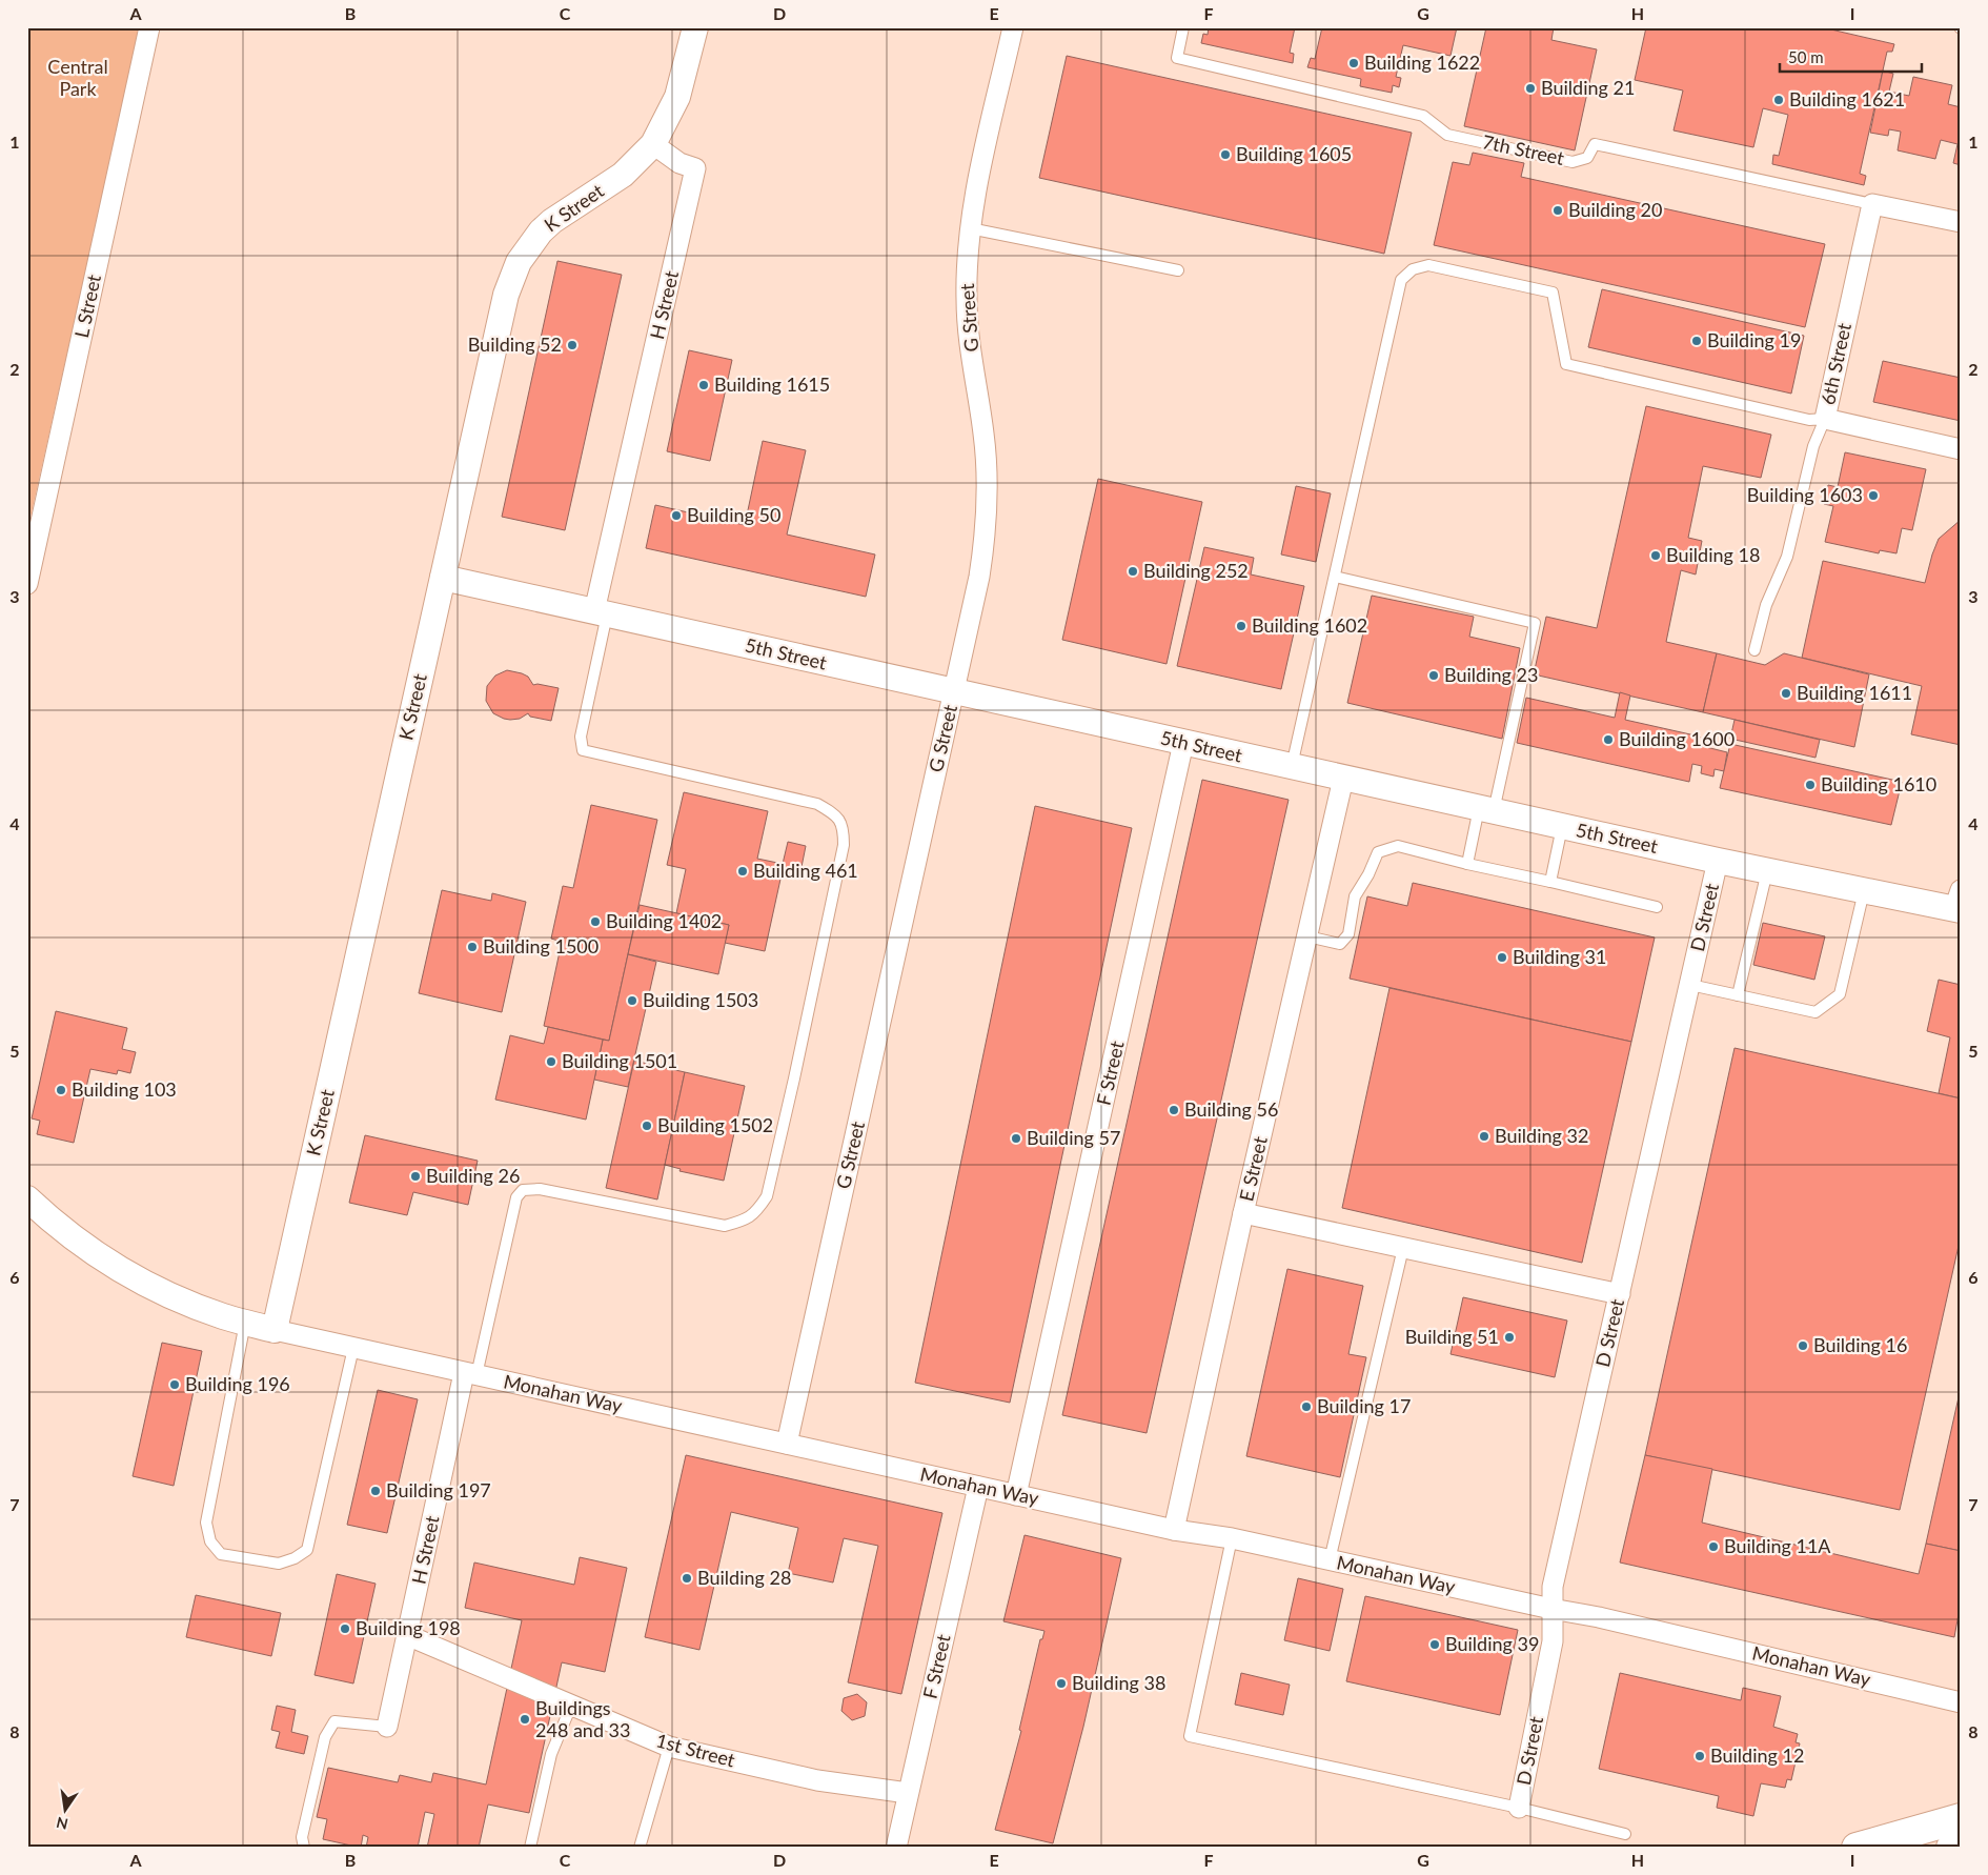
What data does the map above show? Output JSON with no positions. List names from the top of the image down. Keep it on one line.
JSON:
{"streets":{"street":["7th Street","K Street","H Street","L Street","G Street","6th Street","5th Street","D Street","F Street","E Street","Monahan Way","1st Street"]},"crossings":[["7th Street","6th Street"],["K Street","H Street"],["K Street","5th Street"],["K Street","Monahan Way"],["H Street","5th Street"],["H Street","Monahan Way"],["H Street","1st Street"],["G Street","5th Street"],["G Street","Monahan Way"],["5th Street","D Street"],["5th Street","F Street"],["5th Street","E Street"],["D Street","Monahan Way"],["F Street","Monahan Way"],["F Street","1st Street"],["E Street","Monahan Way"]],"parks":["Central Park"],"places":["Building 1622","Building 21","Building 1621","Building 1605","Building 20","Building 19","Building 52","Building 1615","Building 1603","Building 50","Building 18","Building 252","Building 1602","Building 23","Building 1611","Building 1600","Building 1610","Building 461","Building 1402","Building 1500","Building 31","Building 1503","Building 1501","Building 103","Building 56","Building 1502","Building 32","Building 57","Building 26","Building 51","Building 16","Building 196","Building 17","Building 197","Building 11A","Building 28","Building 198","Building 39","Building 38","Buildings 248 and 33","Building 12"],"scale_bar":"50 m","north":"bottom","grid":{"columns":["A","B","C","D","E","F","G","H","I"],"rows":["1","2","3","4","5","6","7","8"]}}
